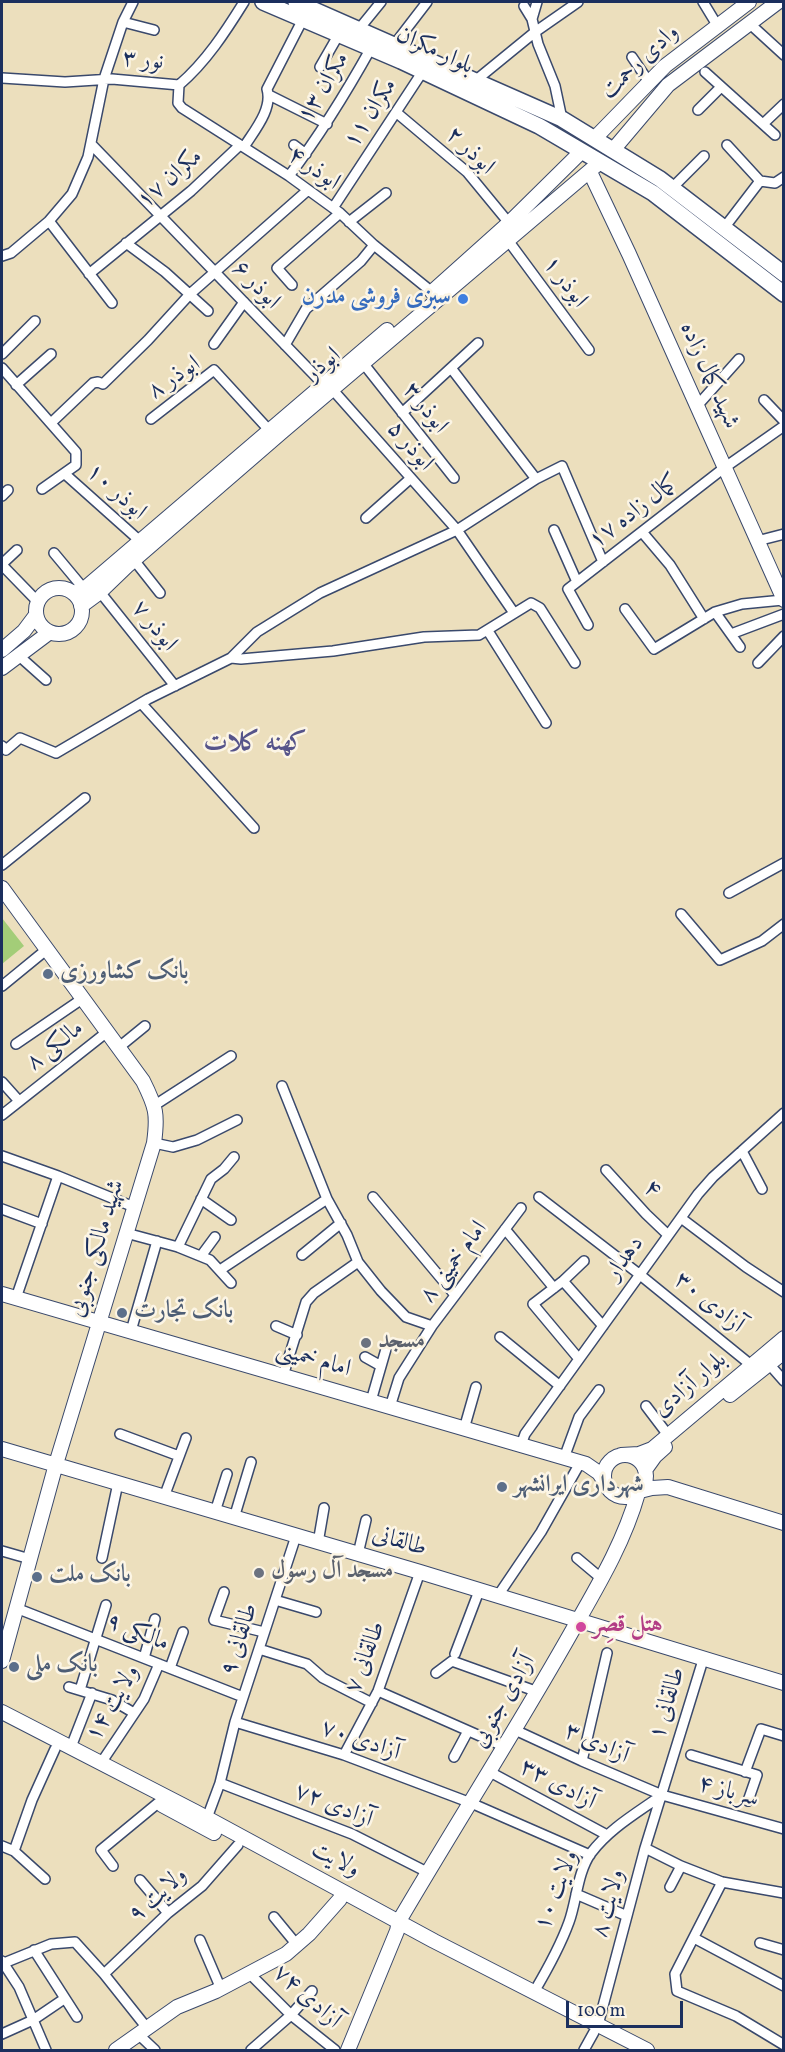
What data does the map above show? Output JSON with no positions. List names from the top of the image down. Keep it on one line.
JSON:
{"streets":{"main road":["بلوار مکران","وادی رحمت","ابوذر","شهید کمال زاده","شهید مالکی جنوبی","امام خمینی","بلوار آزادی","طالقانی","آزادی جنوبی","ولایت"],"street":["نور ۳","مکران ۱۳","مکران ۱۱","ابوذر ۲","ابوذر ۴","مکران ۱۷","ابوذر ۱","ابوذر ۶","ابوذر ۸","ابوذر ۳","ابوذر ۵","ابوذر ۱۰","کمال زاده ۱۷","ابوذر ۷","مالکی ۸","۴","دهدار","امام خمینی ۸","آزادی ۳۰","مالکی ۹","طالقانی ۹","طالقانی ۷","ولایت ۱۴","طالقانی ۱","آزادی ۷۰","آزادی ۳","آزادی ۳۳","سرباز ۴","آزادی ۷۲","ولایت ۱۰","ولایت ۹","ولایت ۸","آزادی ۷۴"]},"crossings":[["بلوار مکران","مکران ۱۳"],["بلوار مکران","مکران ۱۱"],["بلوار مکران","مکران ۱۷"],["بلوار مکران","ابوذر"],["بلوار مکران","شهید کمال زاده"],["نور ۳","ابوذر ۴"],["مکران ۱۳","ابوذر ۴"],["مکران ۱۱","ابوذر ۲"],["مکران ۱۱","ابوذر ۴"],["ابوذر ۲","ابوذر"],["ابوذر ۴","مکران ۱۷"],["ابوذر ۴","ابوذر"],["مکران ۱۷","ابوذر ۶"],["ابوذر ۱","ابوذر"],["ابوذر ۶","ابوذر"],["ابوذر ۶","ابوذر ۵"],["ابوذر","شهید کمال زاده"],["ابوذر","ابوذر ۸"],["ابوذر","ابوذر ۳"],["ابوذر","ابوذر ۵"],["ابوذر","ابوذر ۱۰"],["ابوذر","ابوذر ۷"],["شهید کمال زاده","کمال زاده ۱۷"],["مالکی ۸","شهید مالکی جنوبی"],["۴","دهدار"],["شهید مالکی جنوبی","امام خمینی"],["شهید مالکی جنوبی","طالقانی"],["شهید مالکی جنوبی","مالکی ۹"],["دهدار","آزادی ۳۰"],["دهدار","امام خمینی"],["امام خمینی ۸","امام خمینی"],["آزادی ۳۰","بلوار آزادی"],["امام خمینی","بلوار آزادی"],["امام خمینی","آزادی جنوبی"],["بلوار آزادی","آزادی جنوبی"],["طالقانی","طالقانی ۹"],["طالقانی","طالقانی ۷"],["طالقانی","آزادی جنوبی"],["طالقانی","طالقانی ۱"],["مالکی ۹","طالقانی ۹"],["مالکی ۹","ولایت ۱۴"],["طالقانی ۹","آزادی ۷۰"],["طالقانی ۹","آزادی ۷۲"],["طالقانی ۹","ولایت"],["طالقانی ۷","آزادی ۷۰"],["آزادی جنوبی","آزادی ۷۰"],["آزادی جنوبی","آزادی ۳"],["آزادی جنوبی","آزادی ۳۳"],["آزادی جنوبی","آزادی ۷۲"],["آزادی جنوبی","ولایت"],["ولایت ۱۴","ولایت"],["طالقانی ۱","آزادی ۳"],["طالقانی ۱","سرباز ۴"],["طالقانی ۱","ولایت ۱۰"],["طالقانی ۱","ولایت ۸"],["آزادی ۷۰","ولایت ۱۰"],["آزادی ۳","سرباز ۴"],["آزادی ۳","ولایت ۱۰"],["آزادی ۳","ولایت ۸"],["آزادی ۳۳","ولایت ۱۰"],["سرباز ۴","ولایت ۱۰"],["سرباز ۴","ولایت ۸"],["ولایت","ولایت ۱۰"],["ولایت","ولایت ۹"],["ولایت","ولایت ۸"],["ولایت ۱۰","ولایت ۸"]],"districts":["کهنه کلات"],"places":["سبزی فروشی مدرن","بانک کشاورزی","بانک تجارت","مسجد","شهرداری ایرانشهر","مسجد آل رسول","بانک ملت","هتل قصِر","بانک ملی"],"scale_bar":"100 m"}
